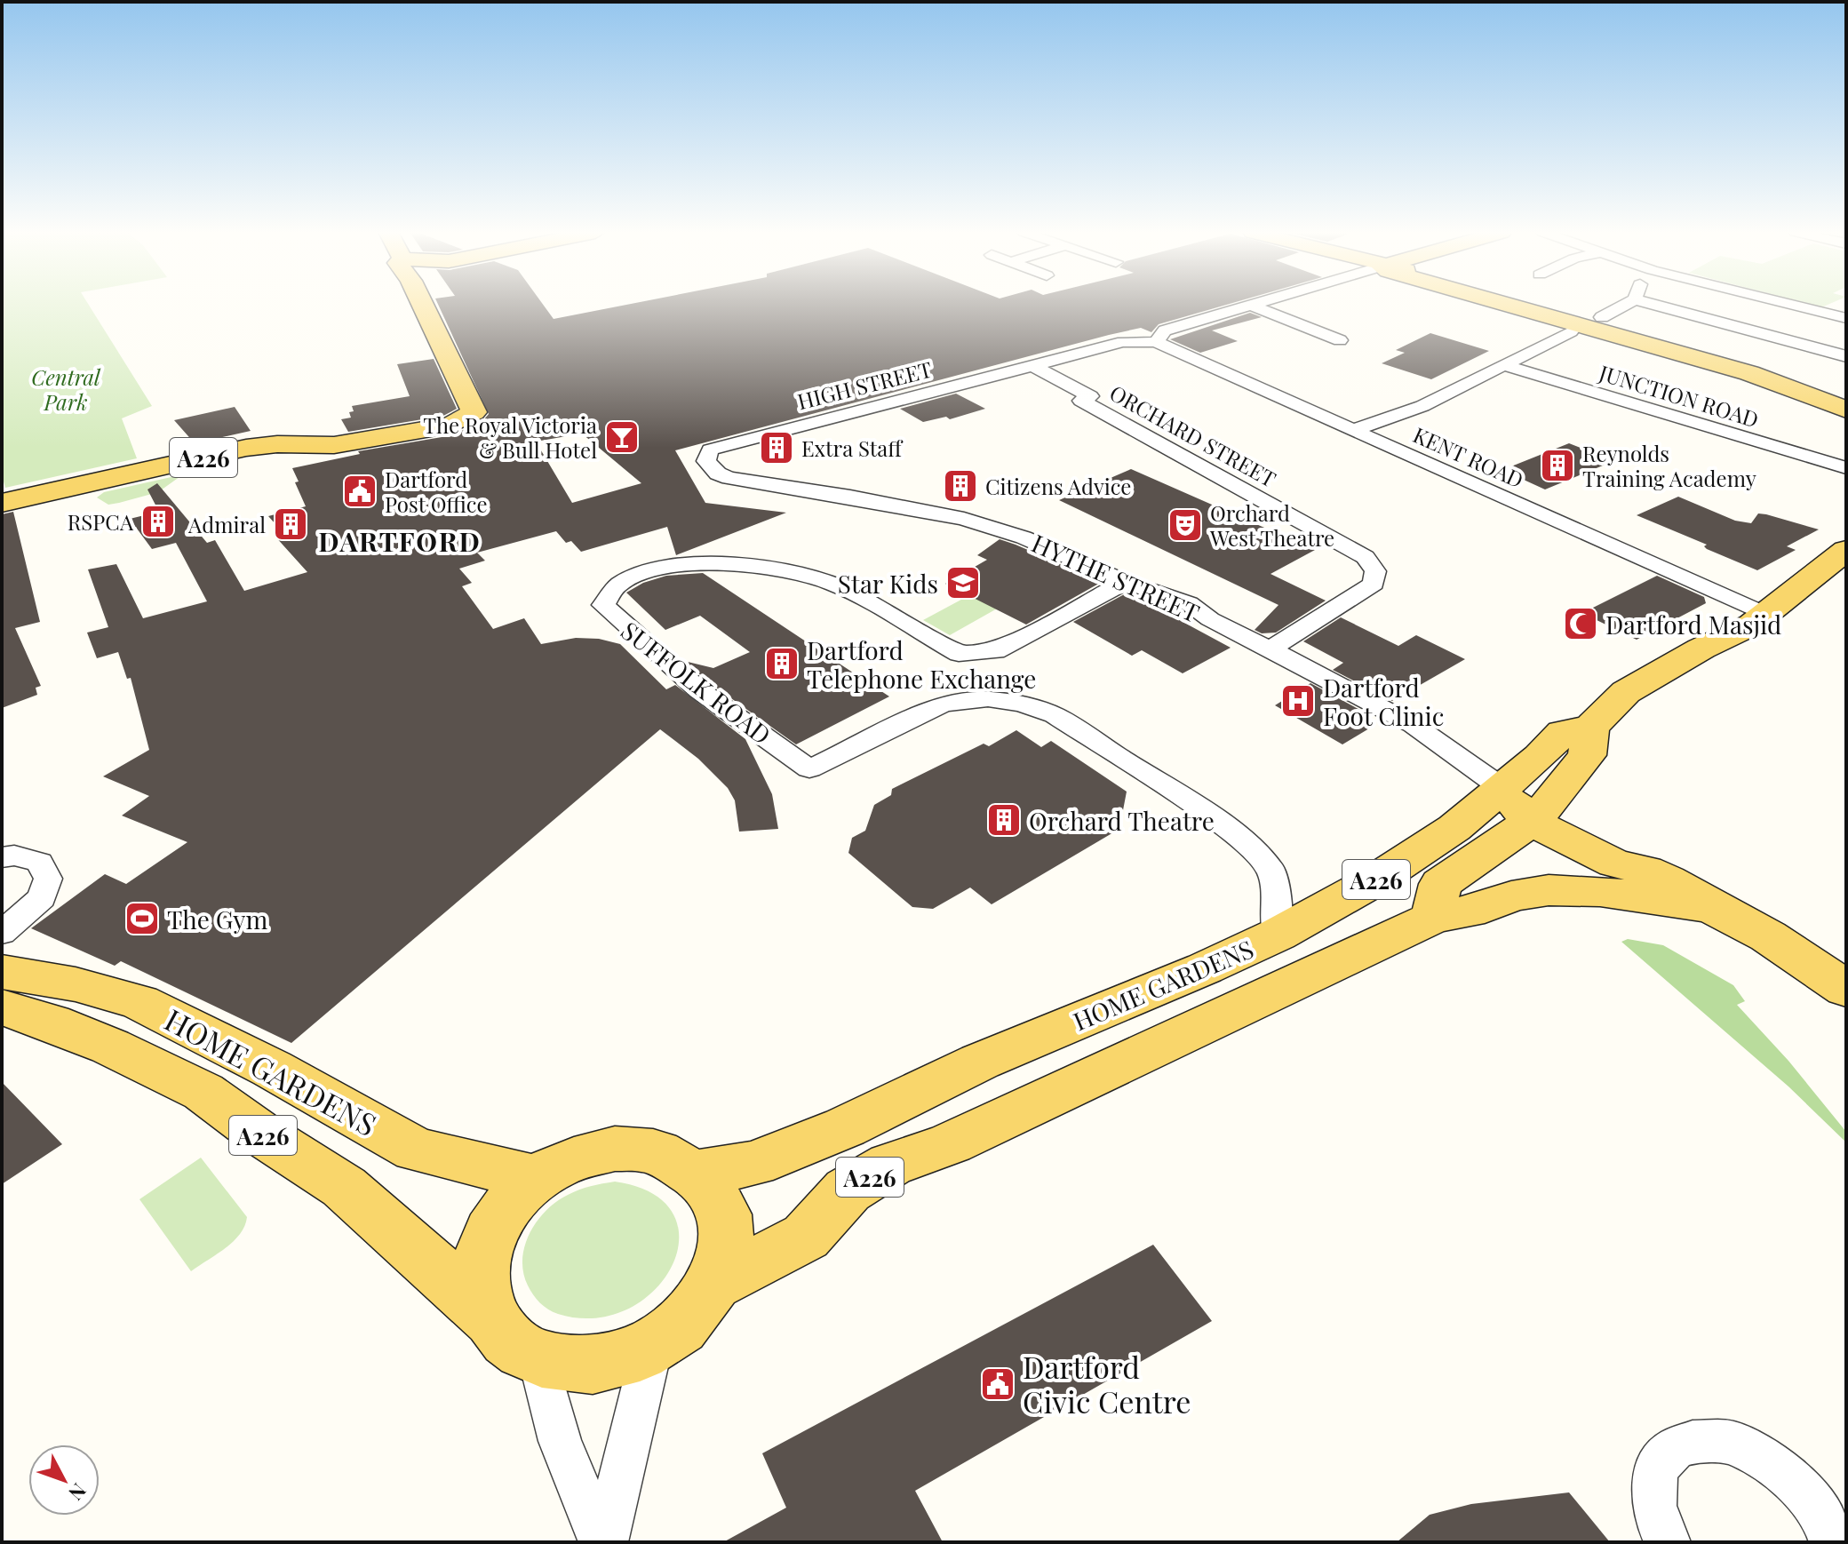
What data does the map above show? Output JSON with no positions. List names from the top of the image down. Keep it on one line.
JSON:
{"streets":{"main road":["A226","HYTHE STREET","HOME GARDENS"],"street":["HIGH STREET","JUNCTION ROAD","ORCHARD STREET","KENT ROAD","SUFFOLK ROAD"]},"crossings":[["HIGH STREET","ORCHARD STREET"],["HIGH STREET","KENT ROAD"],["HIGH STREET","HYTHE STREET"],["ORCHARD STREET","HYTHE STREET"],["KENT ROAD","A226"],["A226","HYTHE STREET"],["A226","HOME GARDENS"],["HYTHE STREET","SUFFOLK ROAD"],["HYTHE STREET","HOME GARDENS"],["SUFFOLK ROAD","HOME GARDENS"]],"districts":["DARTFORD"],"parks":["Central Park"],"places":{"bar":["The Royal Victoria & Bull Hotel"],"building":["Extra Staff","Reynolds Training Academy","Citizens Advice","RSPCA","Admiral","Dartford Telephone Exchange","Orchard Theatre"],"public building":["Dartford Post Office","Dartford Civic Centre"],"theatre":["Orchard West Theatre"],"school or university":["Star Kids"],"mosque":["Dartford Masjid"],"hospital":["Dartford Foot Clinic"],"sports":["The Gym"]},"north":"bottom right"}
